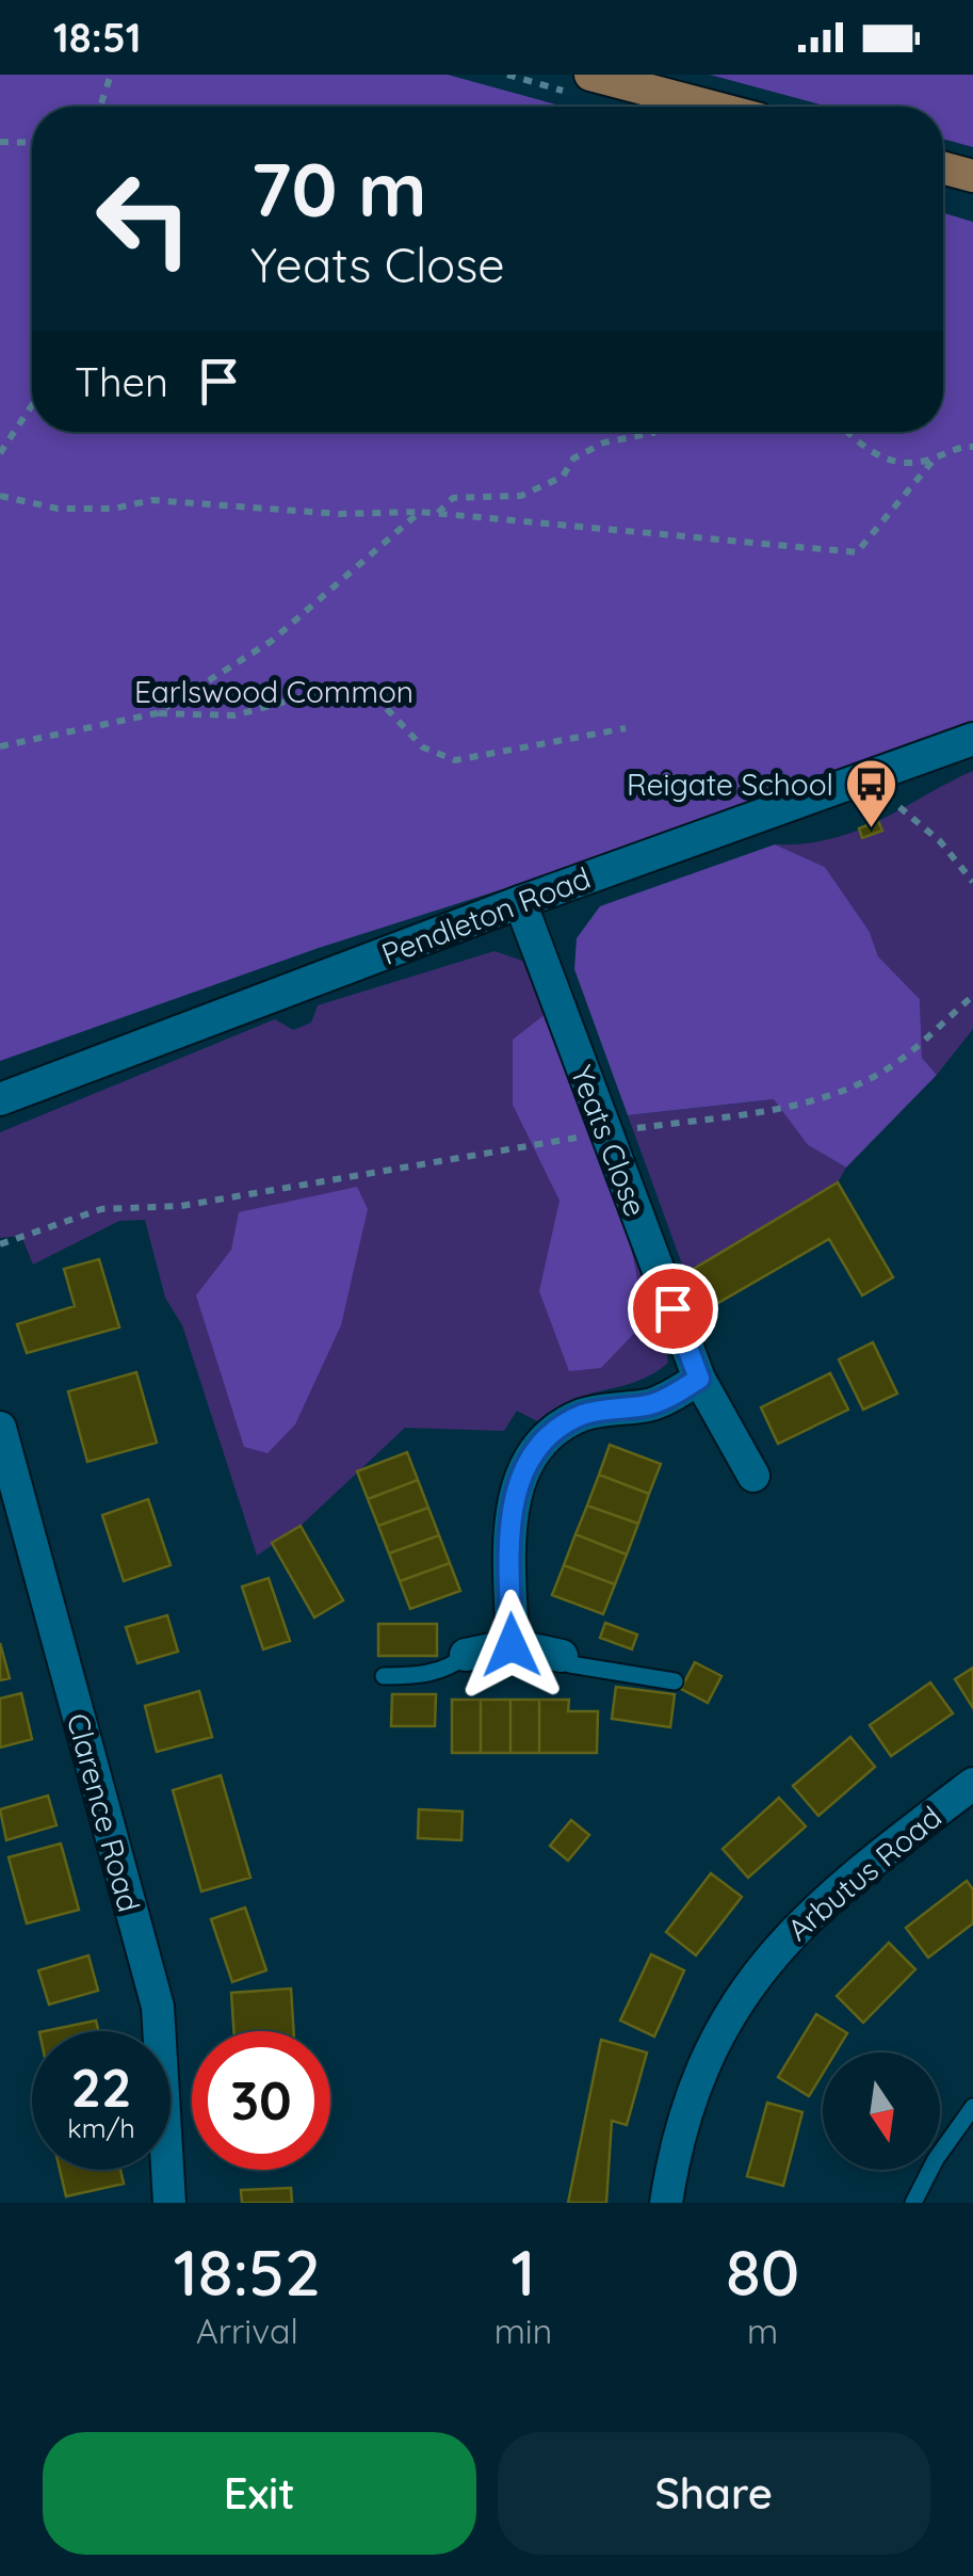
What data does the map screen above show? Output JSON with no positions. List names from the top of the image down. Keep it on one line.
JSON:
{"streets":{"street":["Pendleton Road","Yeats Close","Clarence Road","Arbutus Road"]},"crossings":[["Pendleton Road","Yeats Close"]],"parks":["Earlswood Common"],"places":{"bus stop":["Reigate School"]},"north":"bottom","page":{"status":"18:51","turn":["70 m","Yeats Close"],"then":"Then","speed":"22 km/h","limit":"30","eta":["18:52","Arrival","1","min","80","m"],"buttons":["Exit","Share"]}}
